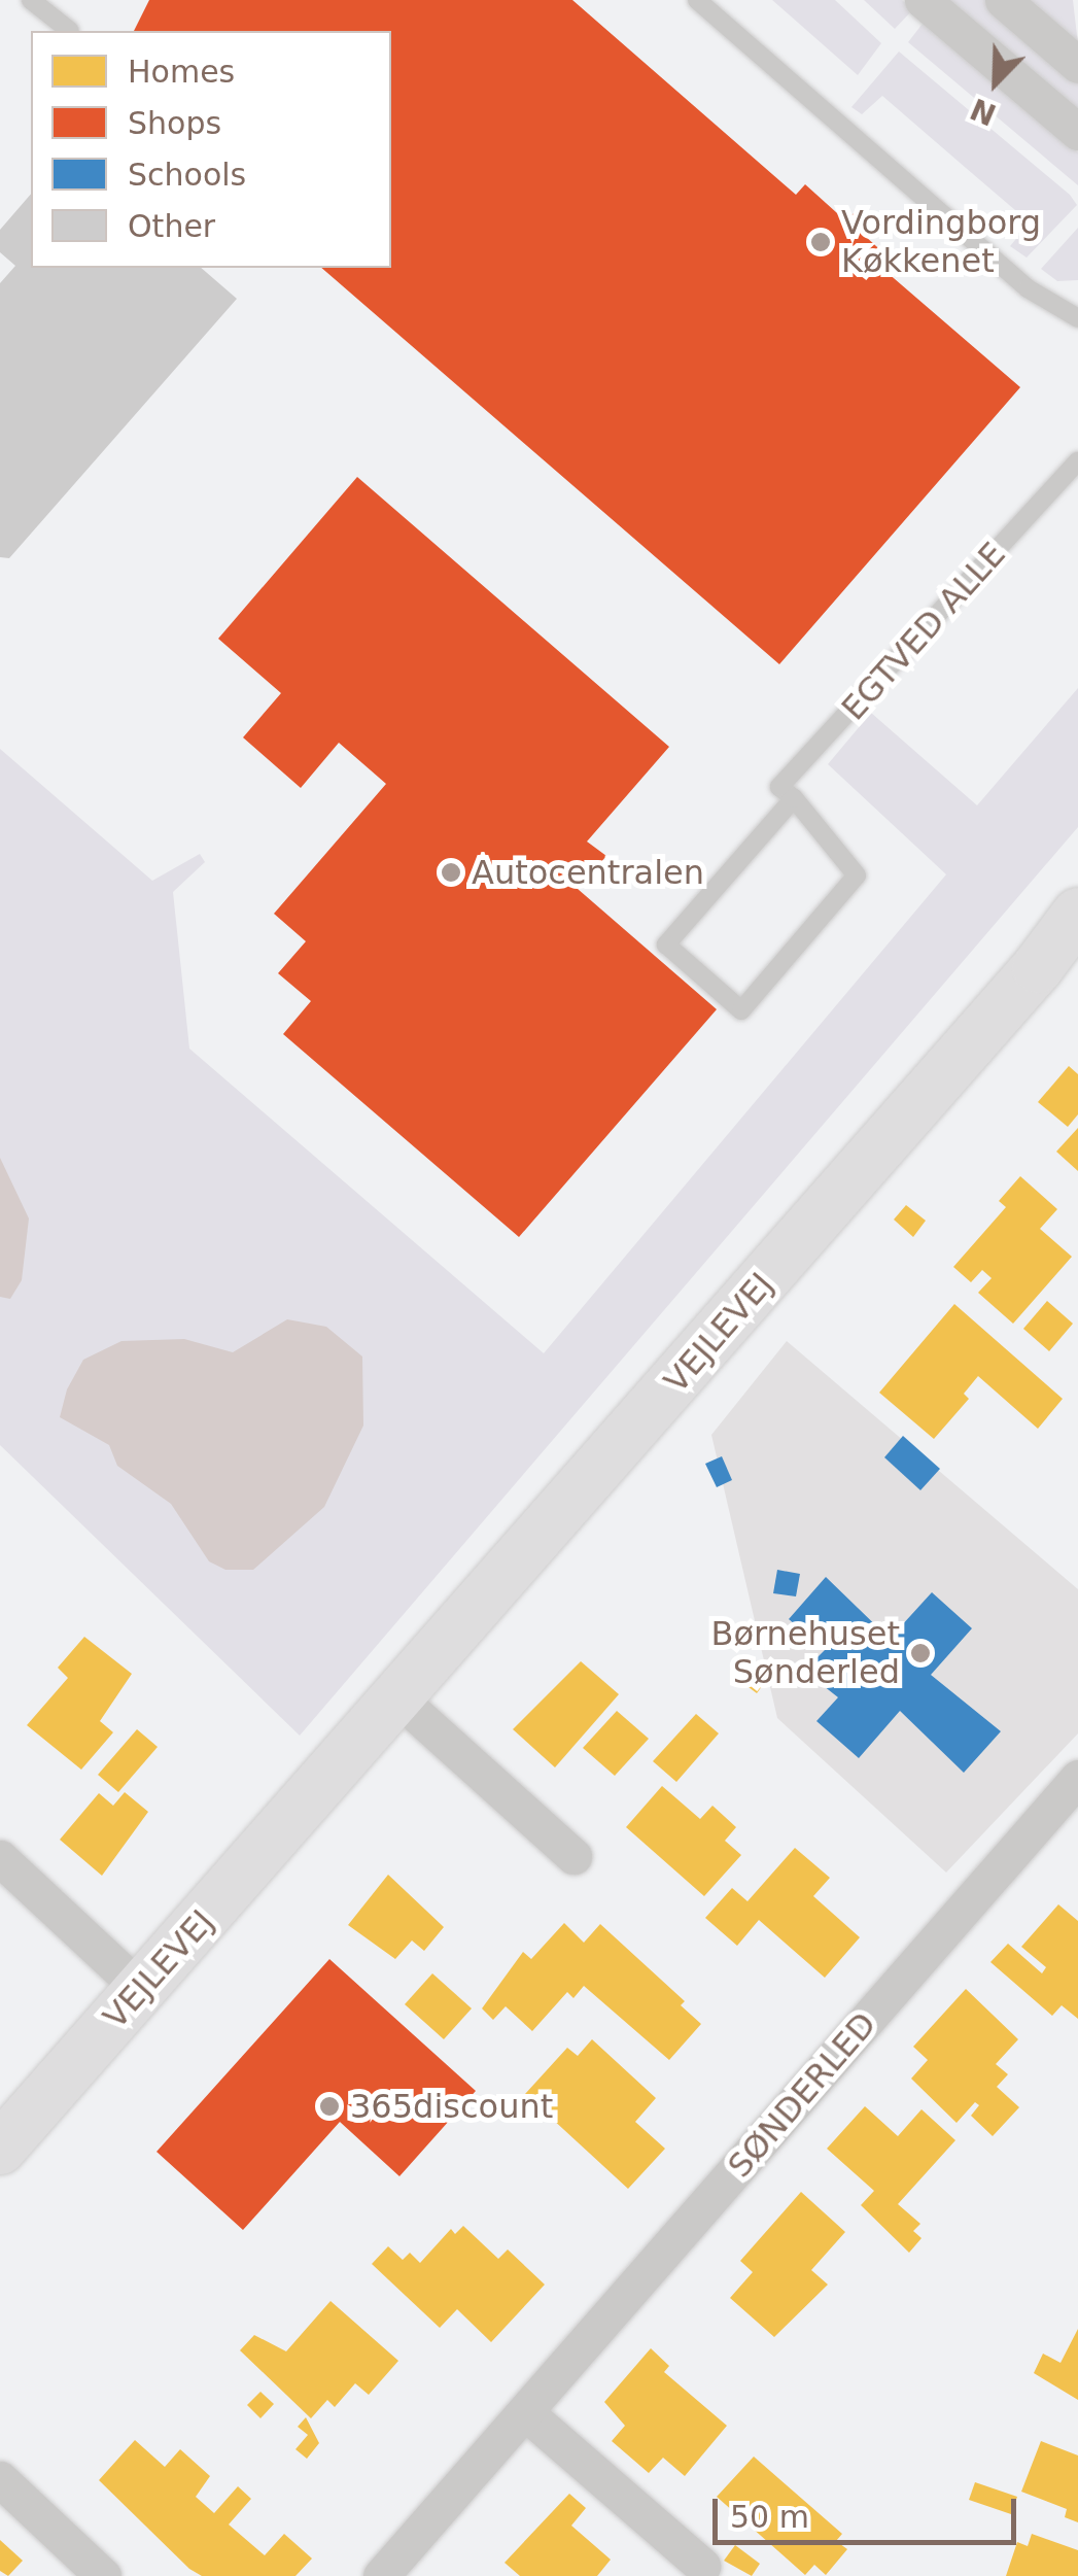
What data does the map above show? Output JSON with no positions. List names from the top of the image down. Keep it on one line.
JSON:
{"streets":{"street":["VEJLEVEJ","SØNDERLED"],"lane":["EGTVED ALLE"]},"places":["Vordingborg Køkkenet","Autocentralen","Børnehuset Sønderled","365discount"],"legend":["Homes","Shops","Schools","Other"],"scale_bar":"50 m","north":"bottom left"}
